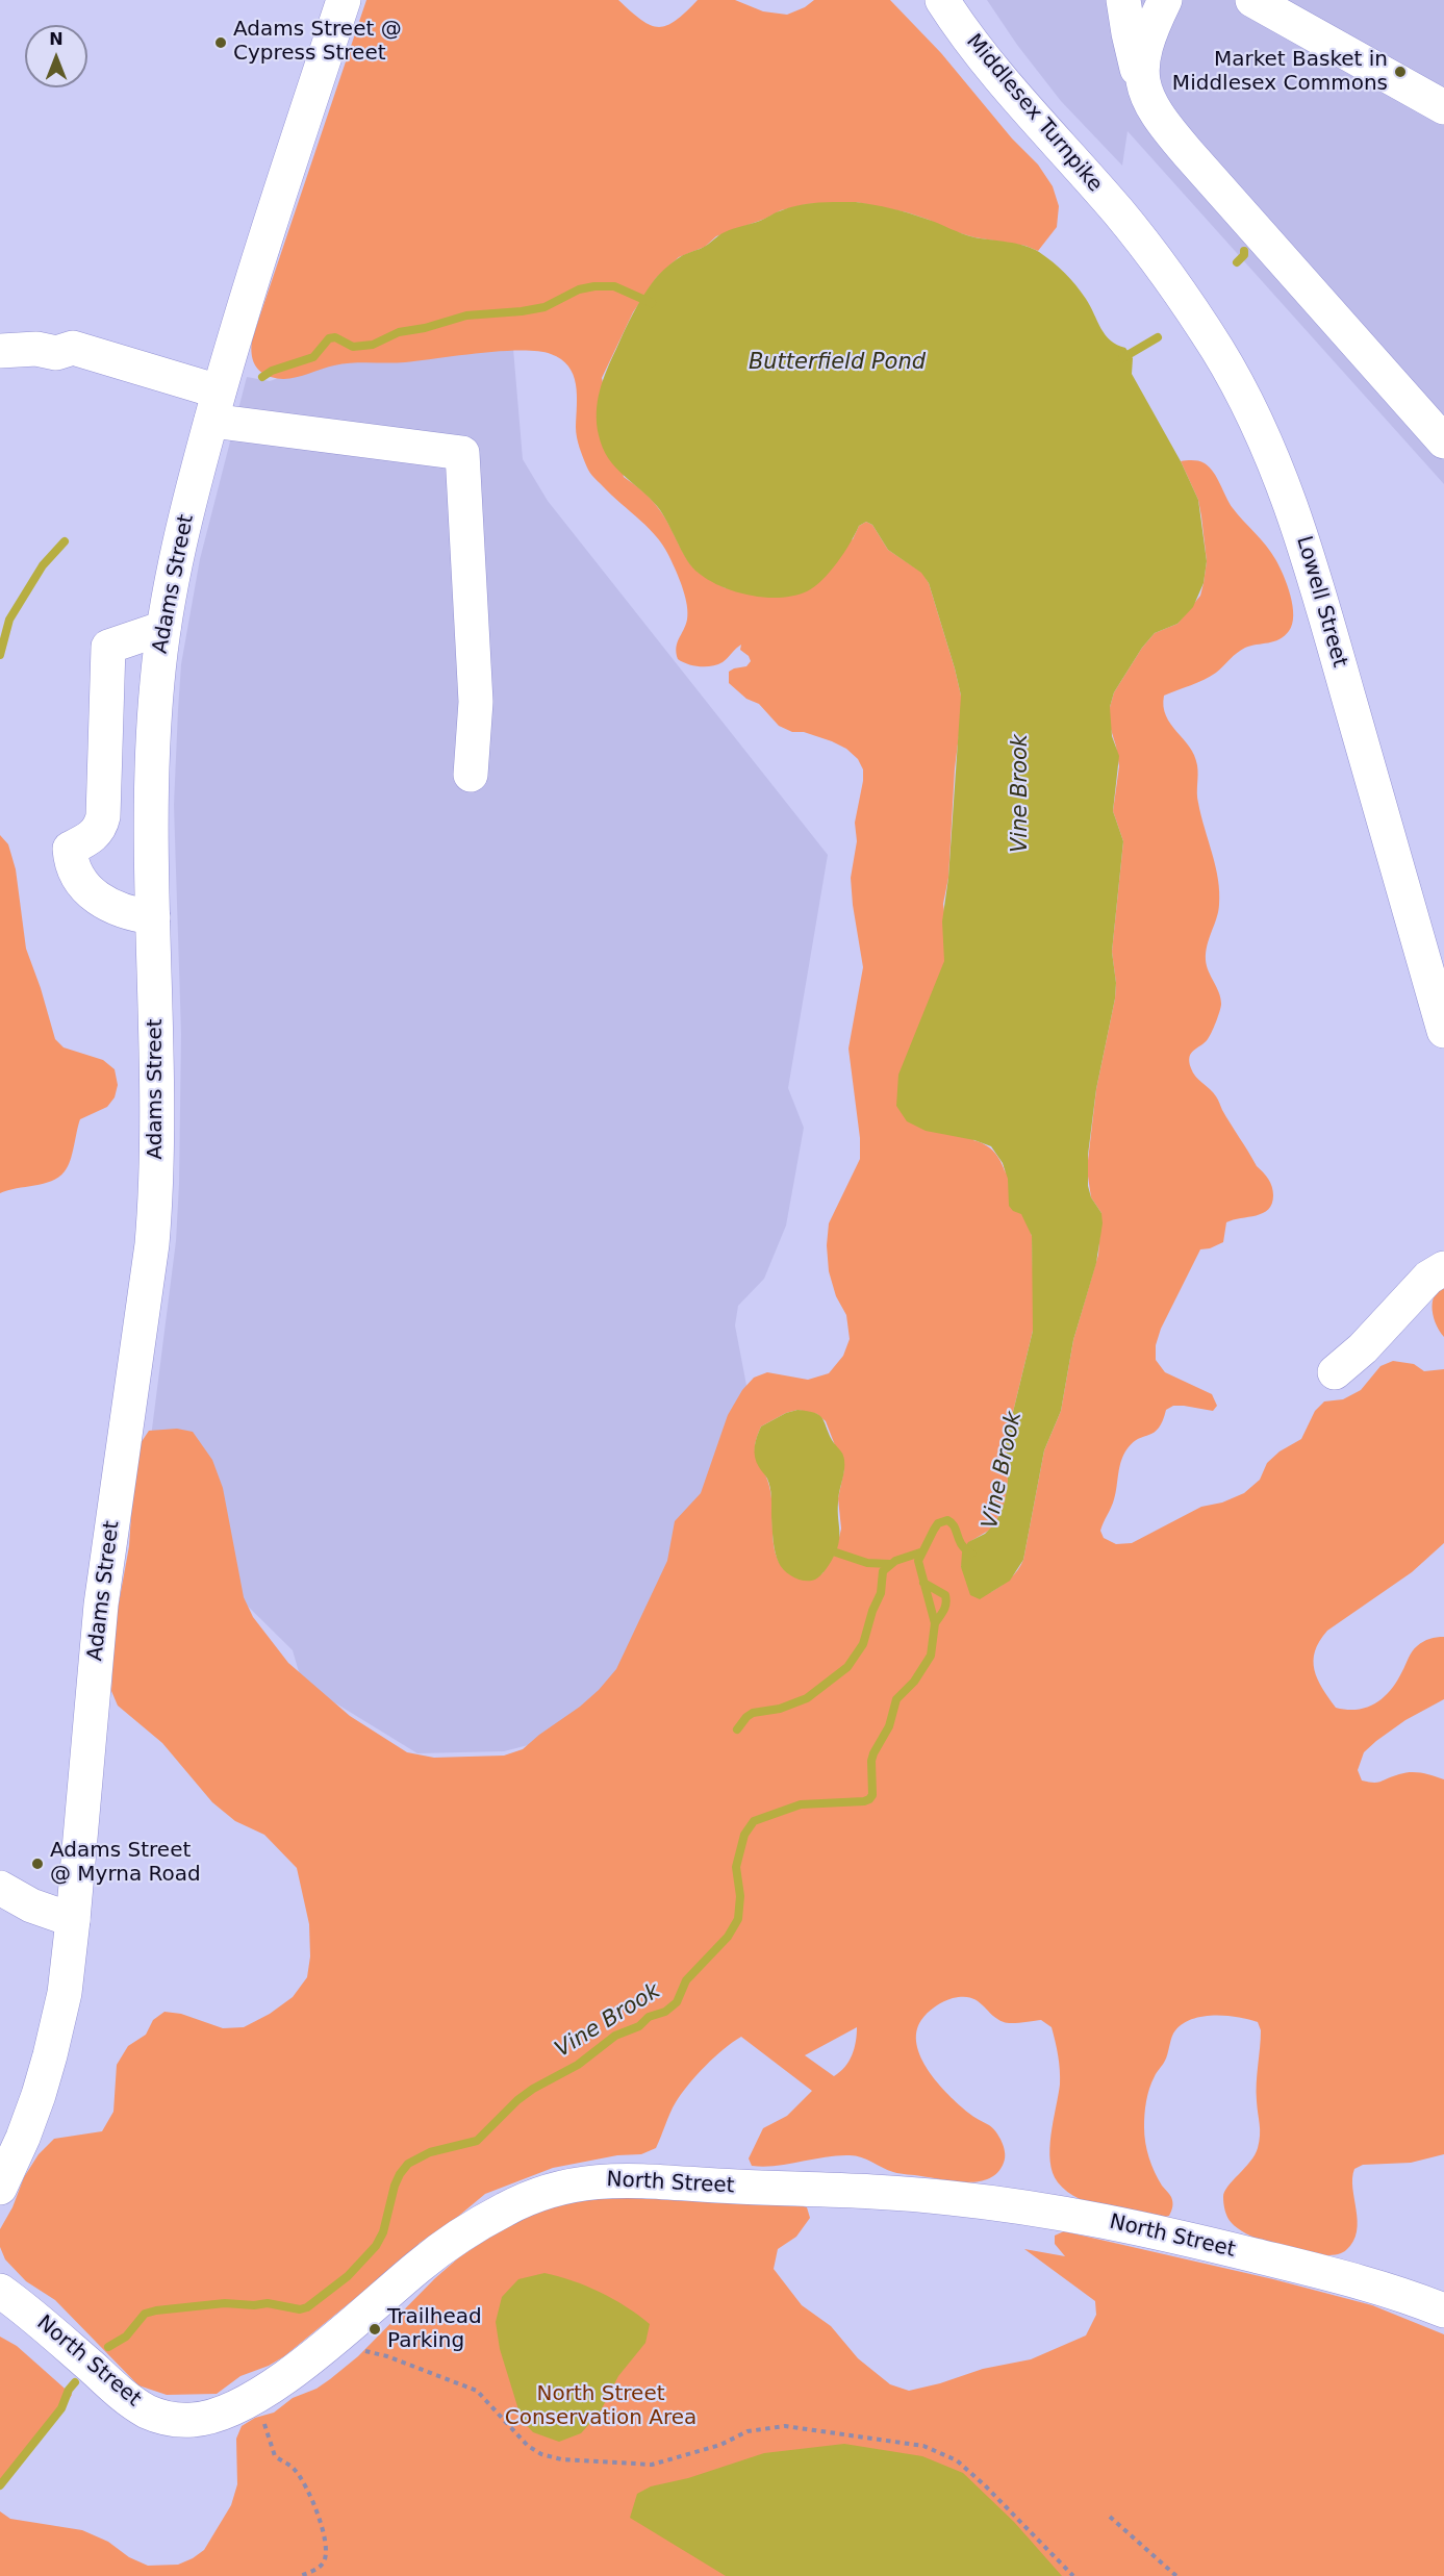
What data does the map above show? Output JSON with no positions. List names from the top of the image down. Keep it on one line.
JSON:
{"streets":{"main road":["Middlesex Turnpike","Adams Street","Lowell Street","North Street"]},"crossings":[["Middlesex Turnpike","Lowell Street"]],"water":["Butterfield Pond","Vine Brook"],"parks":["North Street Conservation Area"],"places":["Adams Street @ Cypress Street","Market Basket in Middlesex Commons","Adams Street @ Myrna Road","Trailhead Parking"],"north":"top"}
